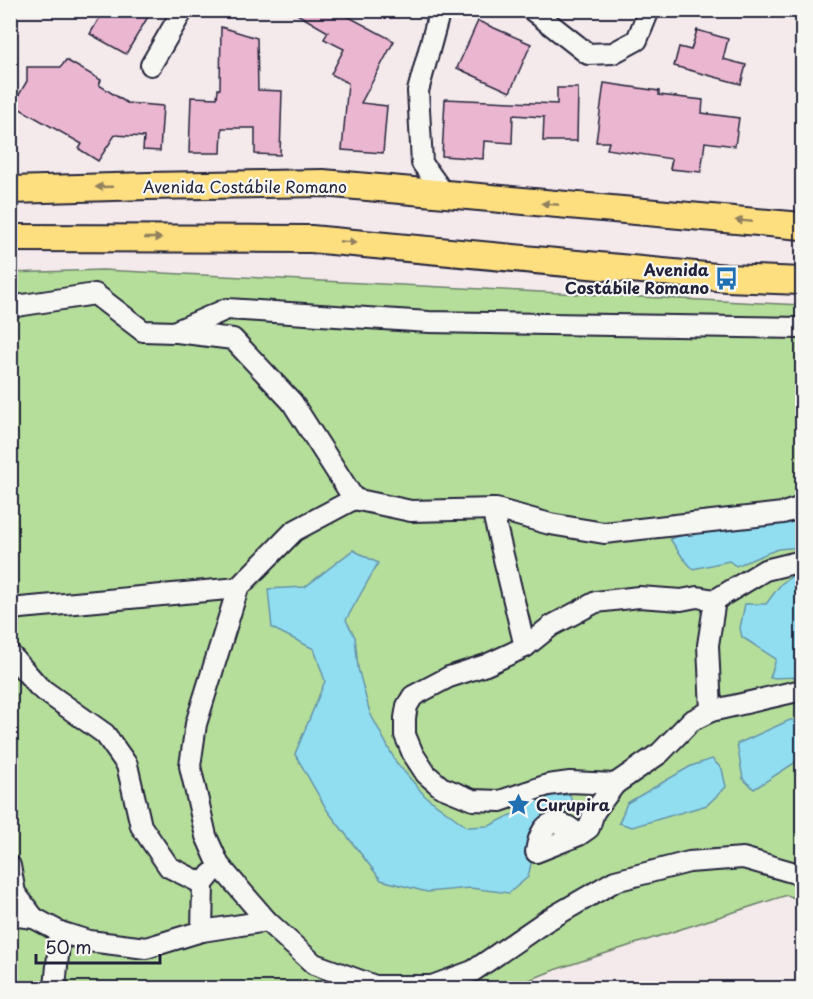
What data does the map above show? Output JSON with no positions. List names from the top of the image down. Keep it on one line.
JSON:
{"streets":{"main road":["Avenida Costábile Romano"]},"places":{"bus stop":["Avenida Costábile Romano"],"place":["Curupira"]},"scale_bar":"50 m"}
